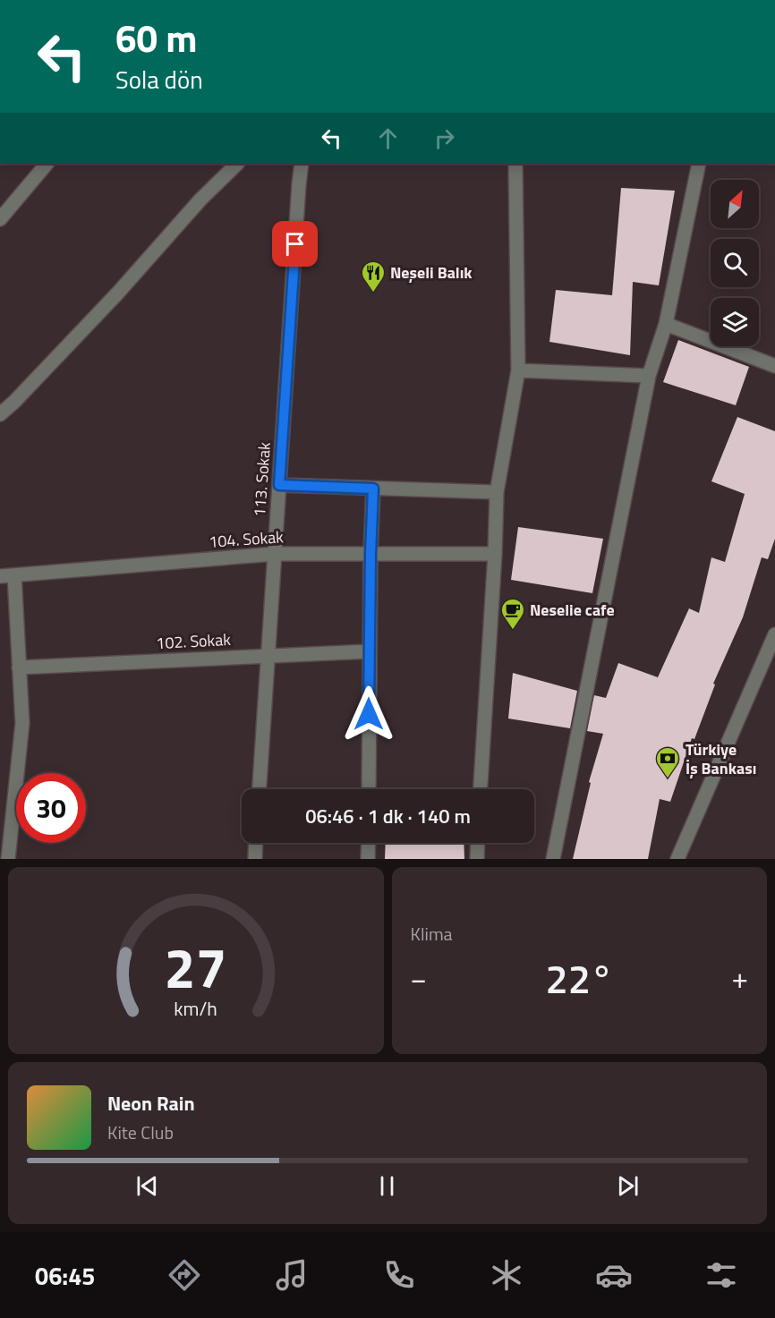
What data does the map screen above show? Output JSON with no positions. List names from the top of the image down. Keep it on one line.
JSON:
{"streets":{"street":["113. Sokak","104. Sokak","102. Sokak"]},"crossings":[["113. Sokak","104. Sokak"],["113. Sokak","102. Sokak"]],"places":{"restaurant":["Neşeli Balık"],"cafe":["Neselie cafe"],"bank":["Türkiye İş Bankası"]},"north":"top right","page":{"turn":["60 m","Sola dön"],"limit":"30","trip":"06:46 · 1 dk · 140 m","tile":"Klima","heat":["−","22°","+"],"song":["Neon Rain","Kite Club"],"tabs":"06:45","gauge":["27","km/h"]}}
